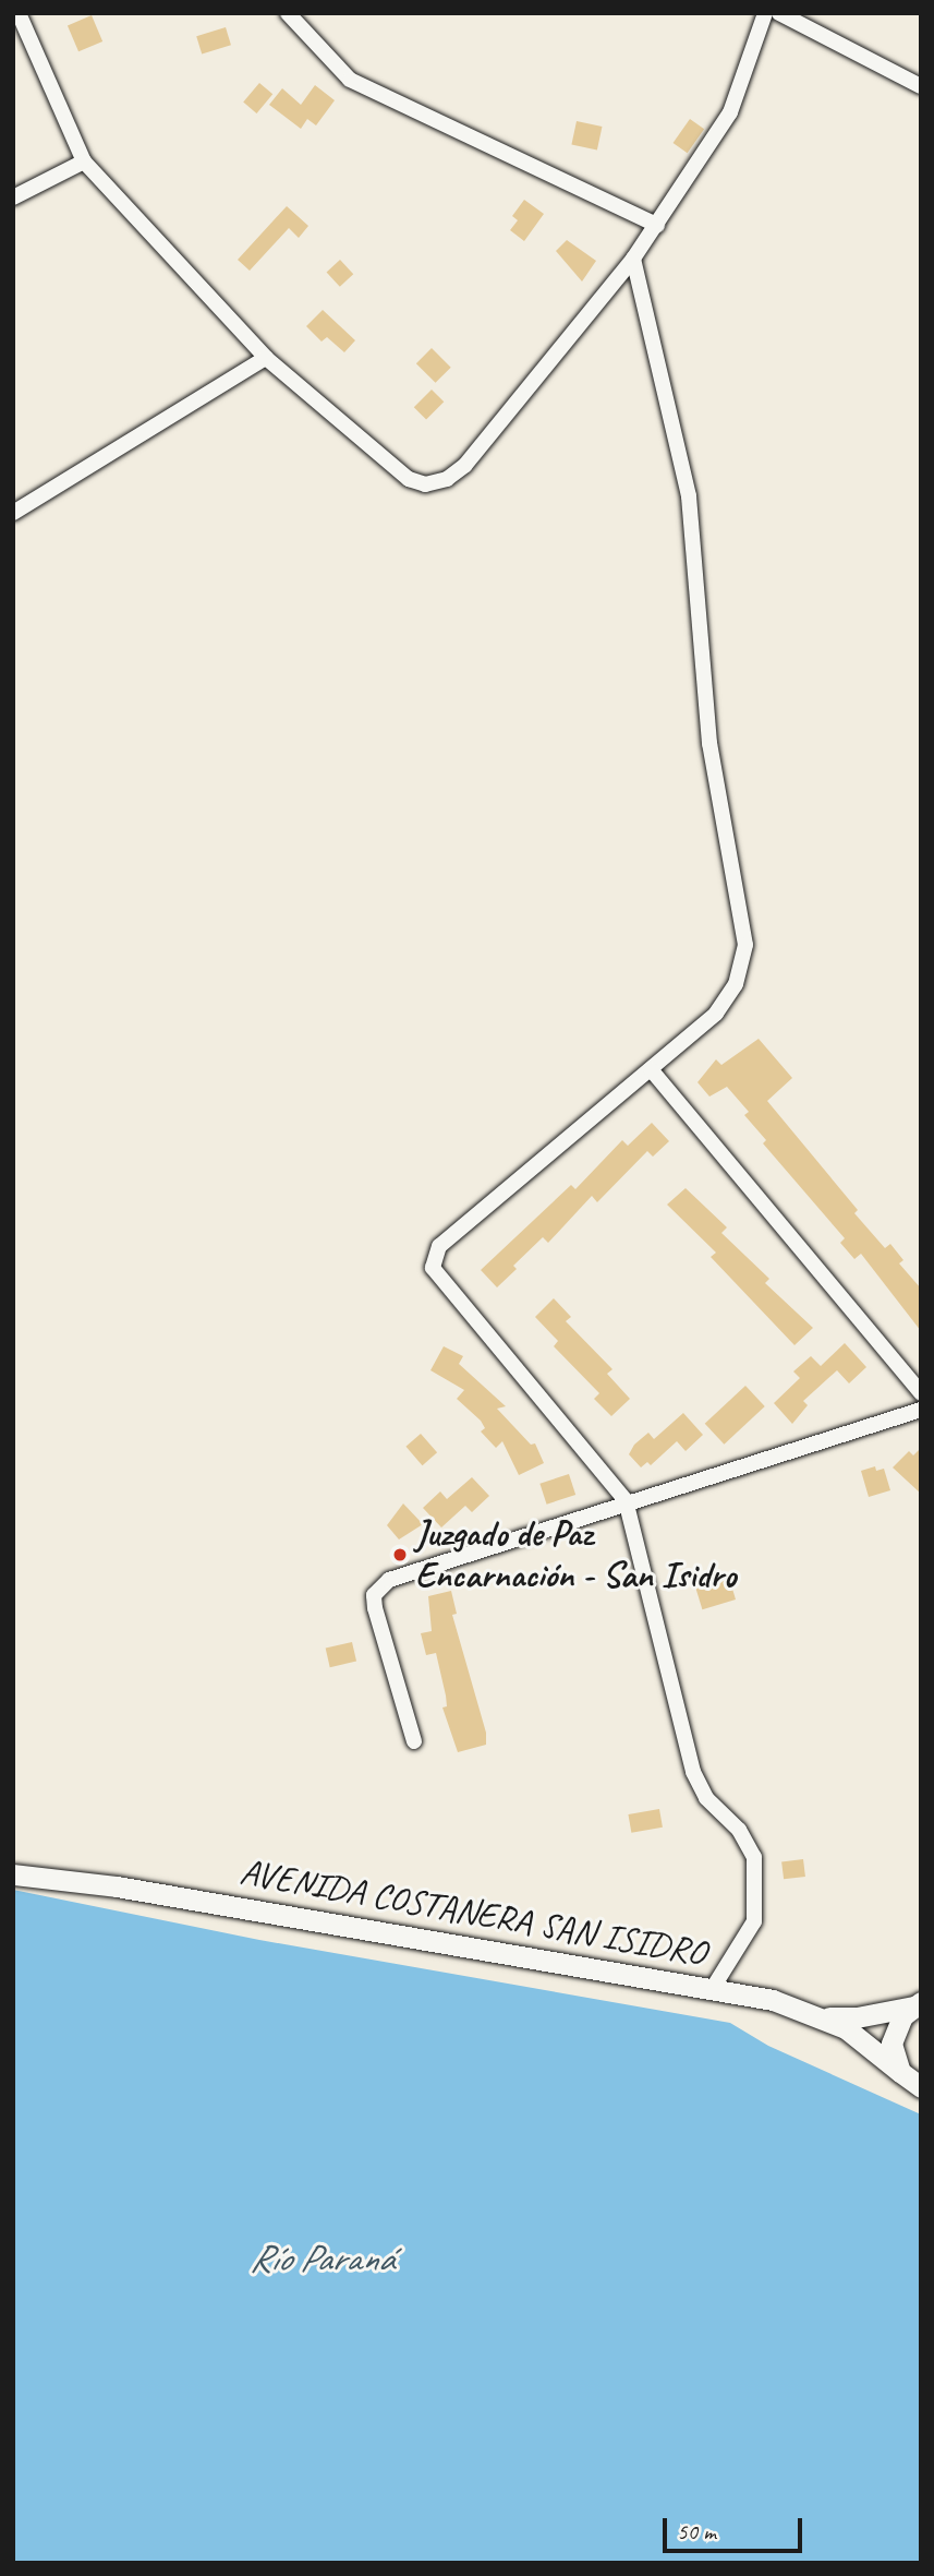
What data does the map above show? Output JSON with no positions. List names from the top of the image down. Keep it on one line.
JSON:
{"streets":{"main road":["AVENIDA COSTANERA SAN ISIDRO"]},"water":["Río Paraná"],"places":["Juzgado de Paz Encarnación - San Isidro"],"scale_bar":"50 m"}
